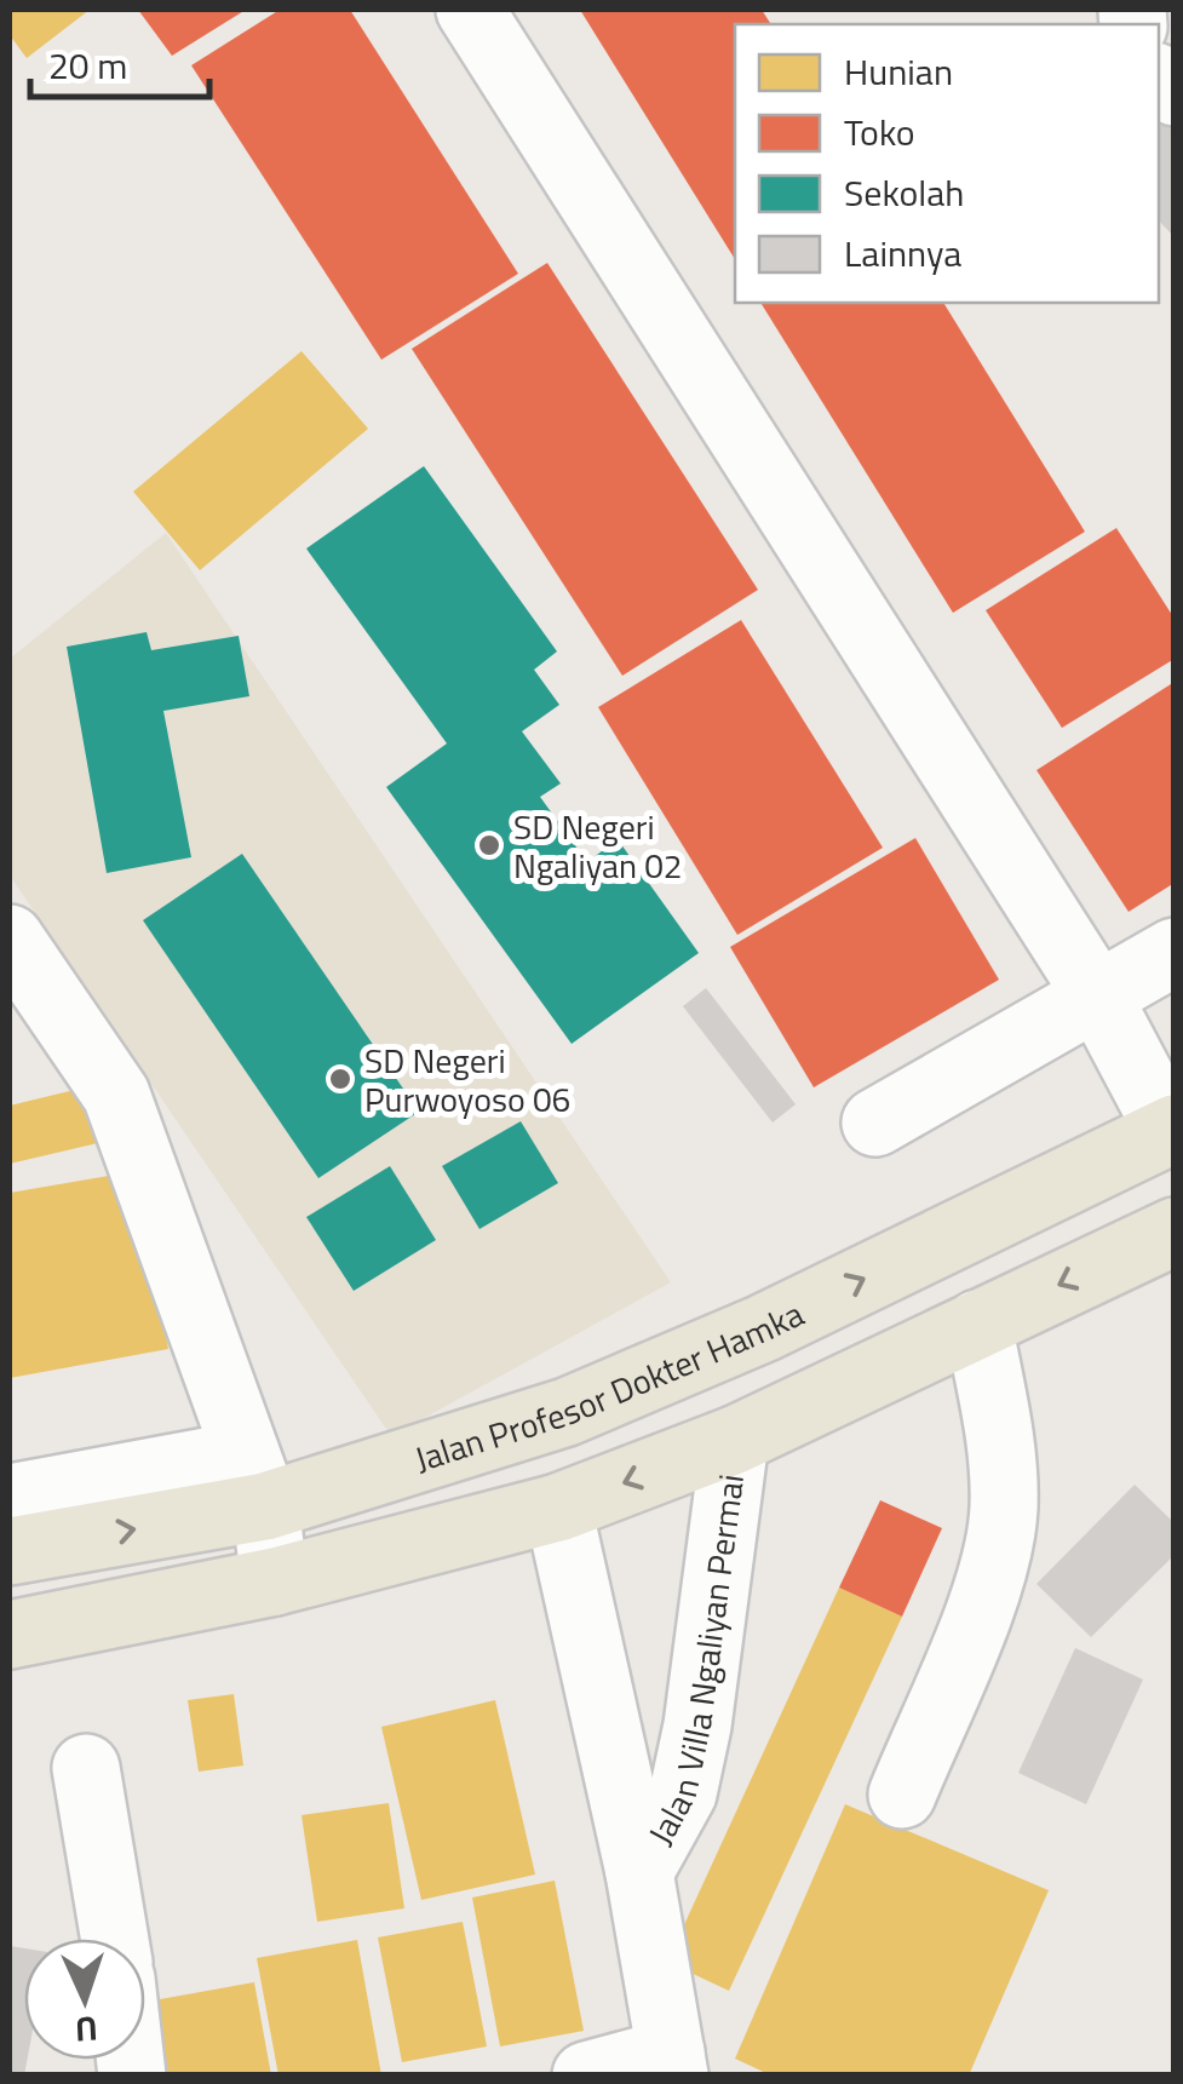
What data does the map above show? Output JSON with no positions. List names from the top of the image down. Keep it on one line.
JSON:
{"streets":{"main road":["Jalan Profesor Dokter Hamka"],"street":["Jalan Villa Ngaliyan Permai"]},"places":["SD Negeri Ngaliyan 02","SD Negeri Purwoyoso 06"],"legend":["Hunian","Toko","Sekolah","Lainnya"],"scale_bar":"20 m","north":"bottom"}
